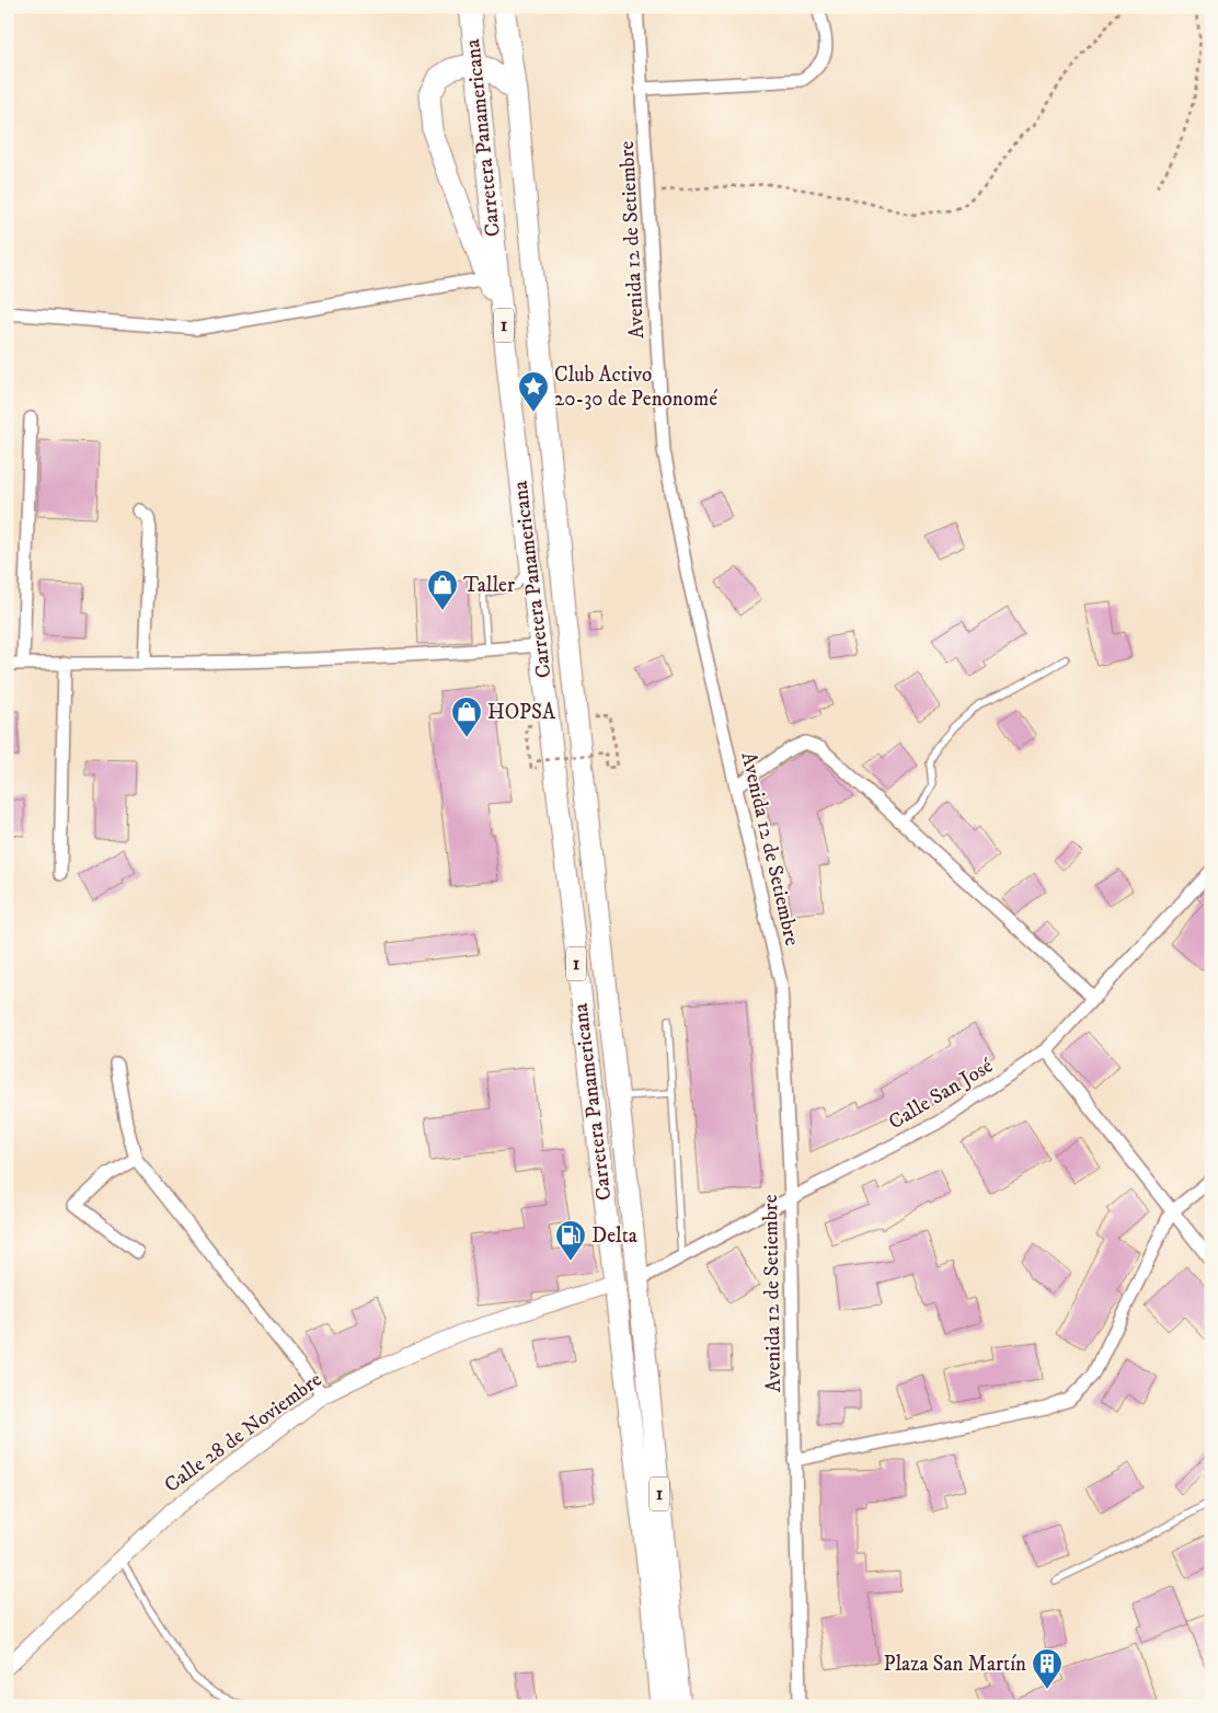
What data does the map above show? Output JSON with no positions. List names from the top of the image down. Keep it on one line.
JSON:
{"streets":{"highway":["Carretera Panamericana","1"],"street":["Avenida 12 de Setiembre","Calle San José","Calle 28 de Noviembre"]},"crossings":[["Carretera Panamericana","Calle San José"],["Carretera Panamericana","Calle 28 de Noviembre"],["Avenida 12 de Setiembre","Calle San José"]],"places":{"place":["Club Activo 20-30 de Penonomé"],"shop":["Taller","HOPSA"],"fuel station":["Delta"],"building":["Plaza San Martín"]}}
